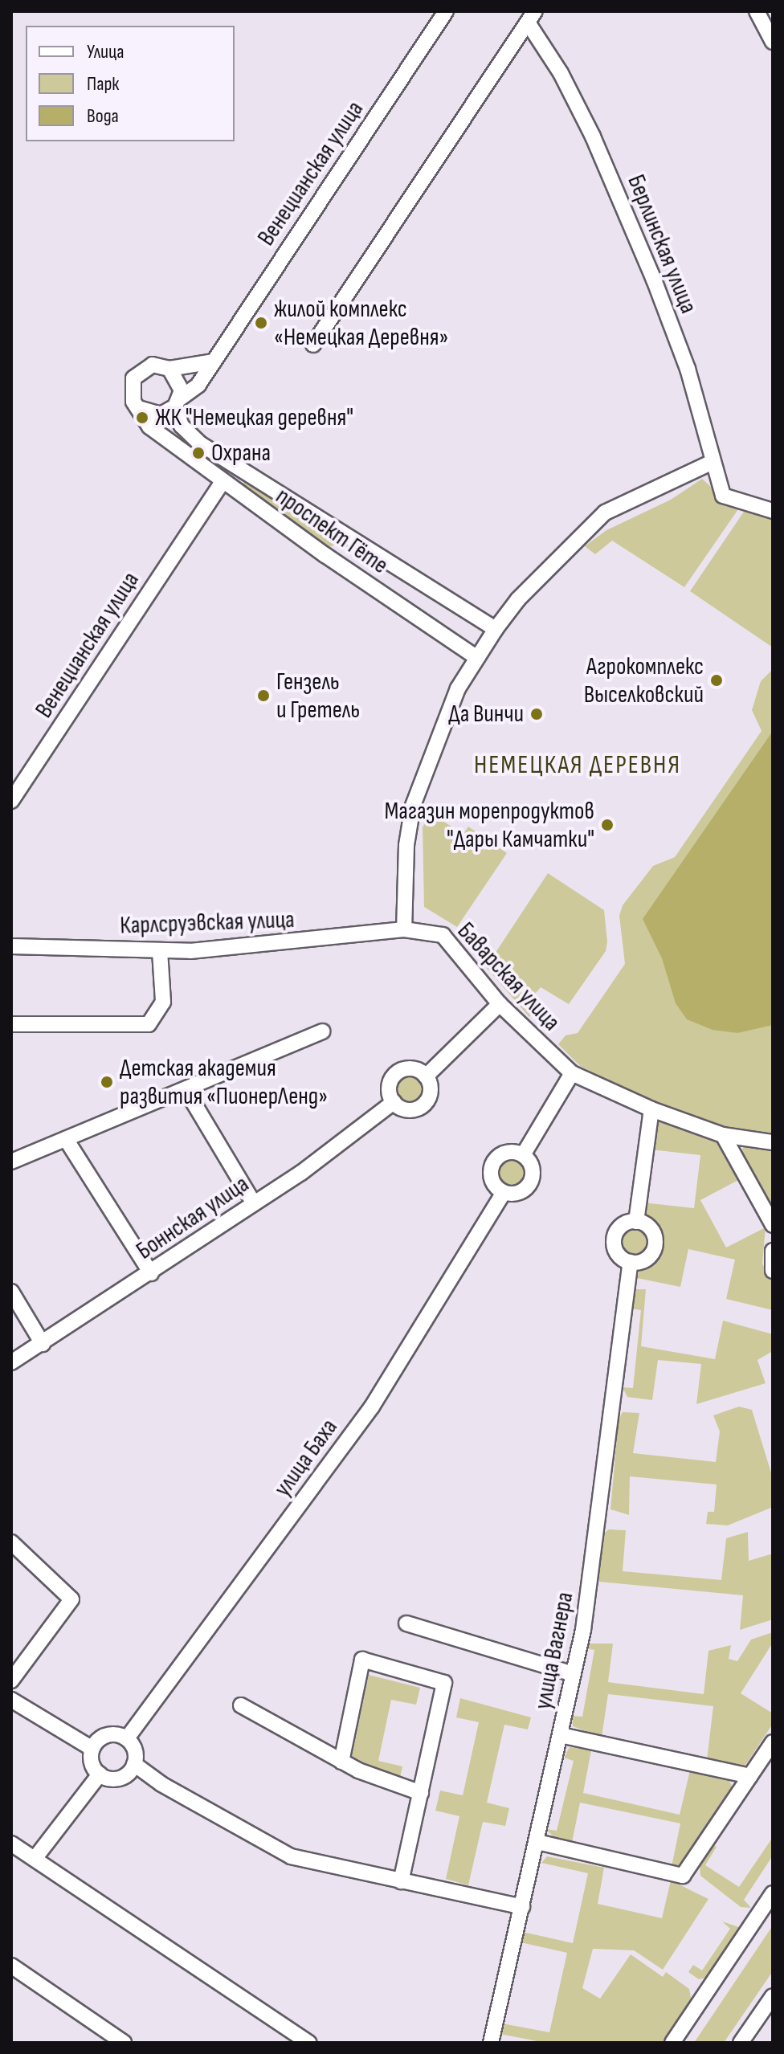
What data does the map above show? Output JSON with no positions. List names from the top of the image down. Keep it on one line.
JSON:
{"streets":{"street":["Венецианская улица","Берлинская улица","проспект Гёте","Карлсруэвская улица","Баварская улица","Боннская улица","улица Баха","улица Вагнера"]},"crossings":[["Венецианская улица","проспект Гёте"],["Карлсруэвская улица","Баварская улица"]],"districts":["НЕМЕЦКАЯ ДЕРЕВНЯ"],"places":["жилой комплекс «Немецкая Деревня»","ЖК \"Немецкая деревня\"","Охрана","Агрокомплекс Выселковский","Гензель и Гретель","Да Винчи","Магазин морепродуктов \"Дары Камчатки\"","Детская академия развития «ПионерЛенд»"],"legend":["Улица","Парк","Вода"]}
